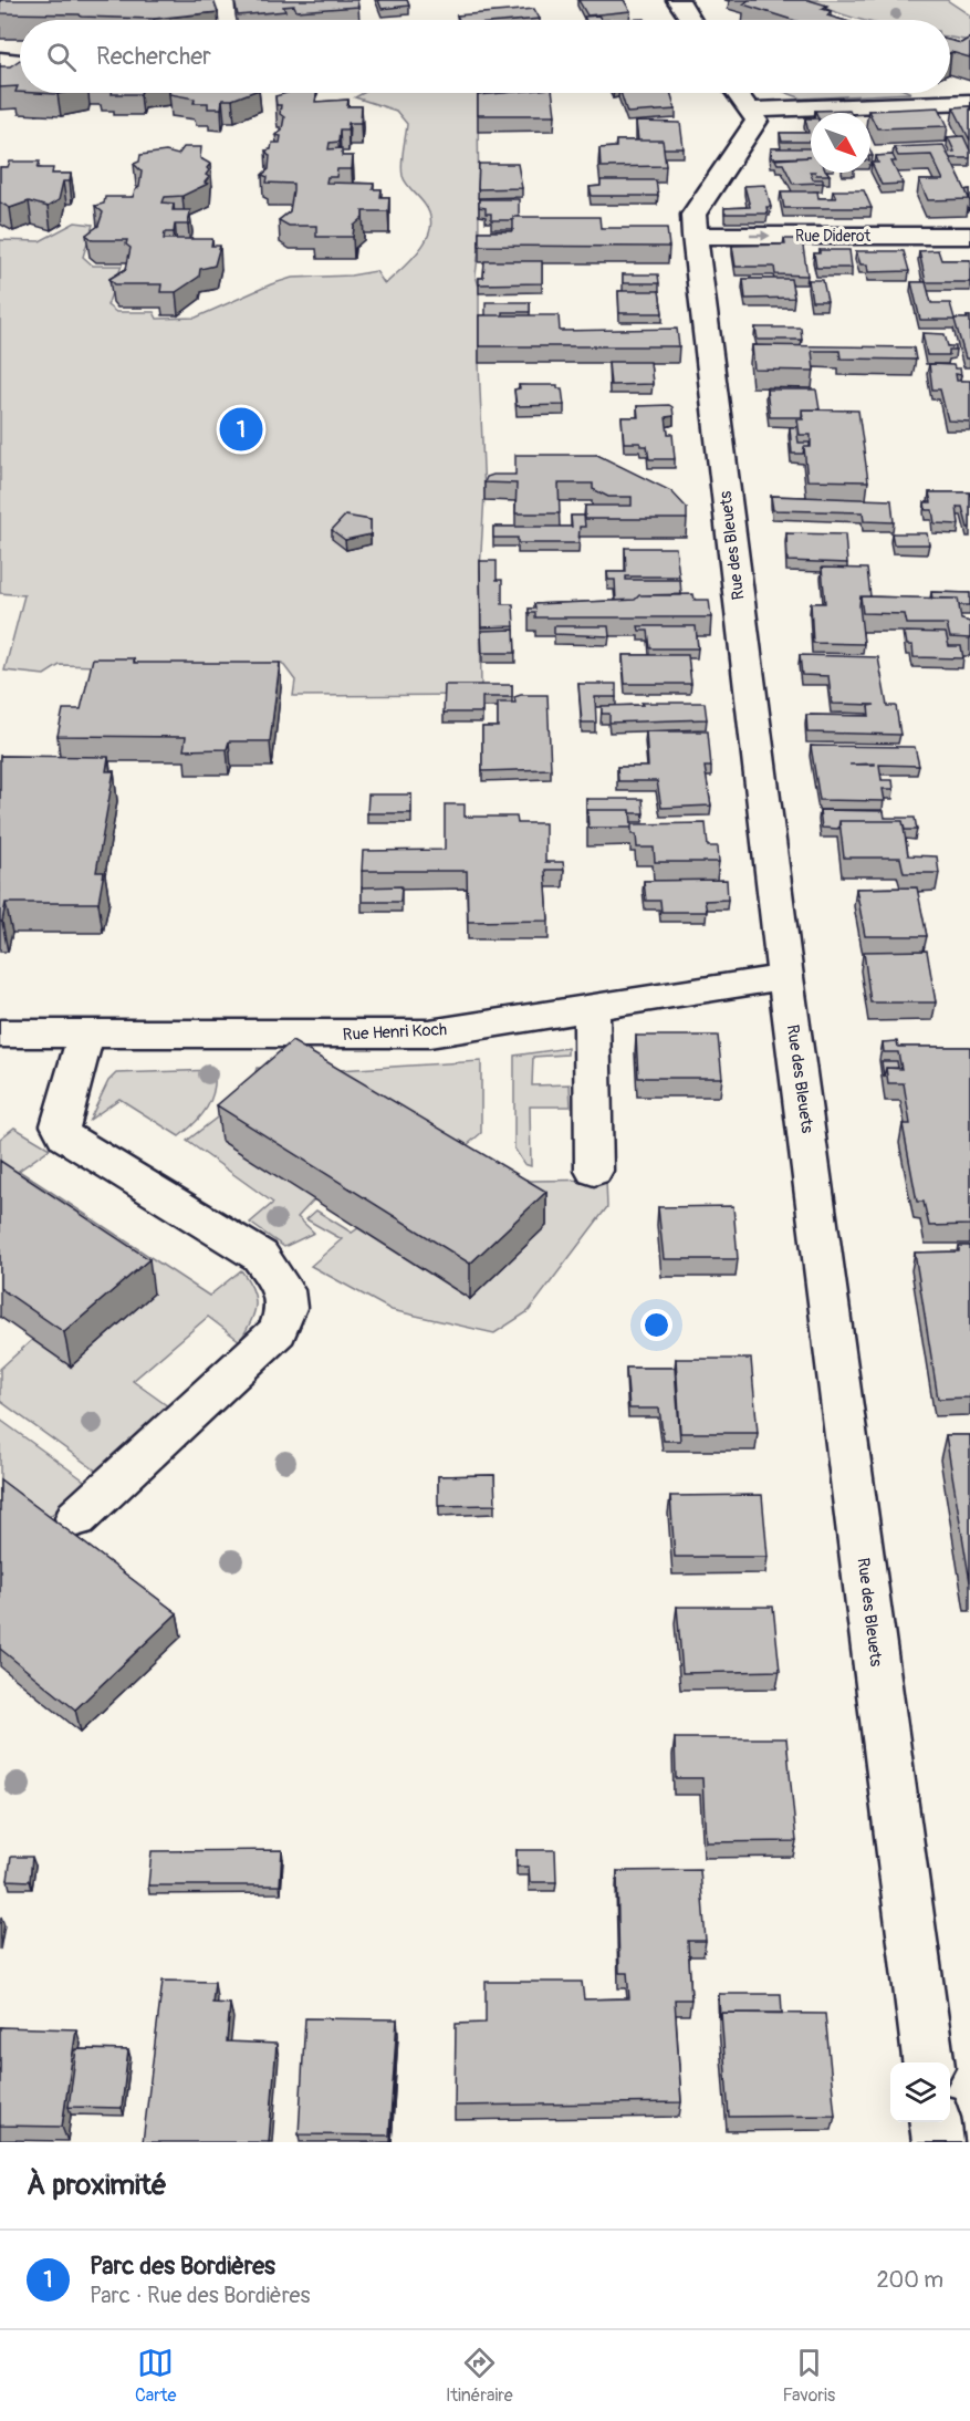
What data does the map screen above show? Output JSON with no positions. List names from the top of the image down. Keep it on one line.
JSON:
{"streets":{"street":["Rue Diderot","Rue des Bleuets","Rue Henri Koch"]},"crossings":[["Rue Diderot","Rue des Bleuets"],["Rue des Bleuets","Rue Henri Koch"]],"north":"bottom right","page":{"search":"Rechercher","pins":"1","heading":"À proximité","list":[{"mark":"1","name":"Parc des Bordières","note":"Parc · Rue des Bordières","value":"200 m"}],"nav":["Carte","Itinéraire","Favoris"]}}
